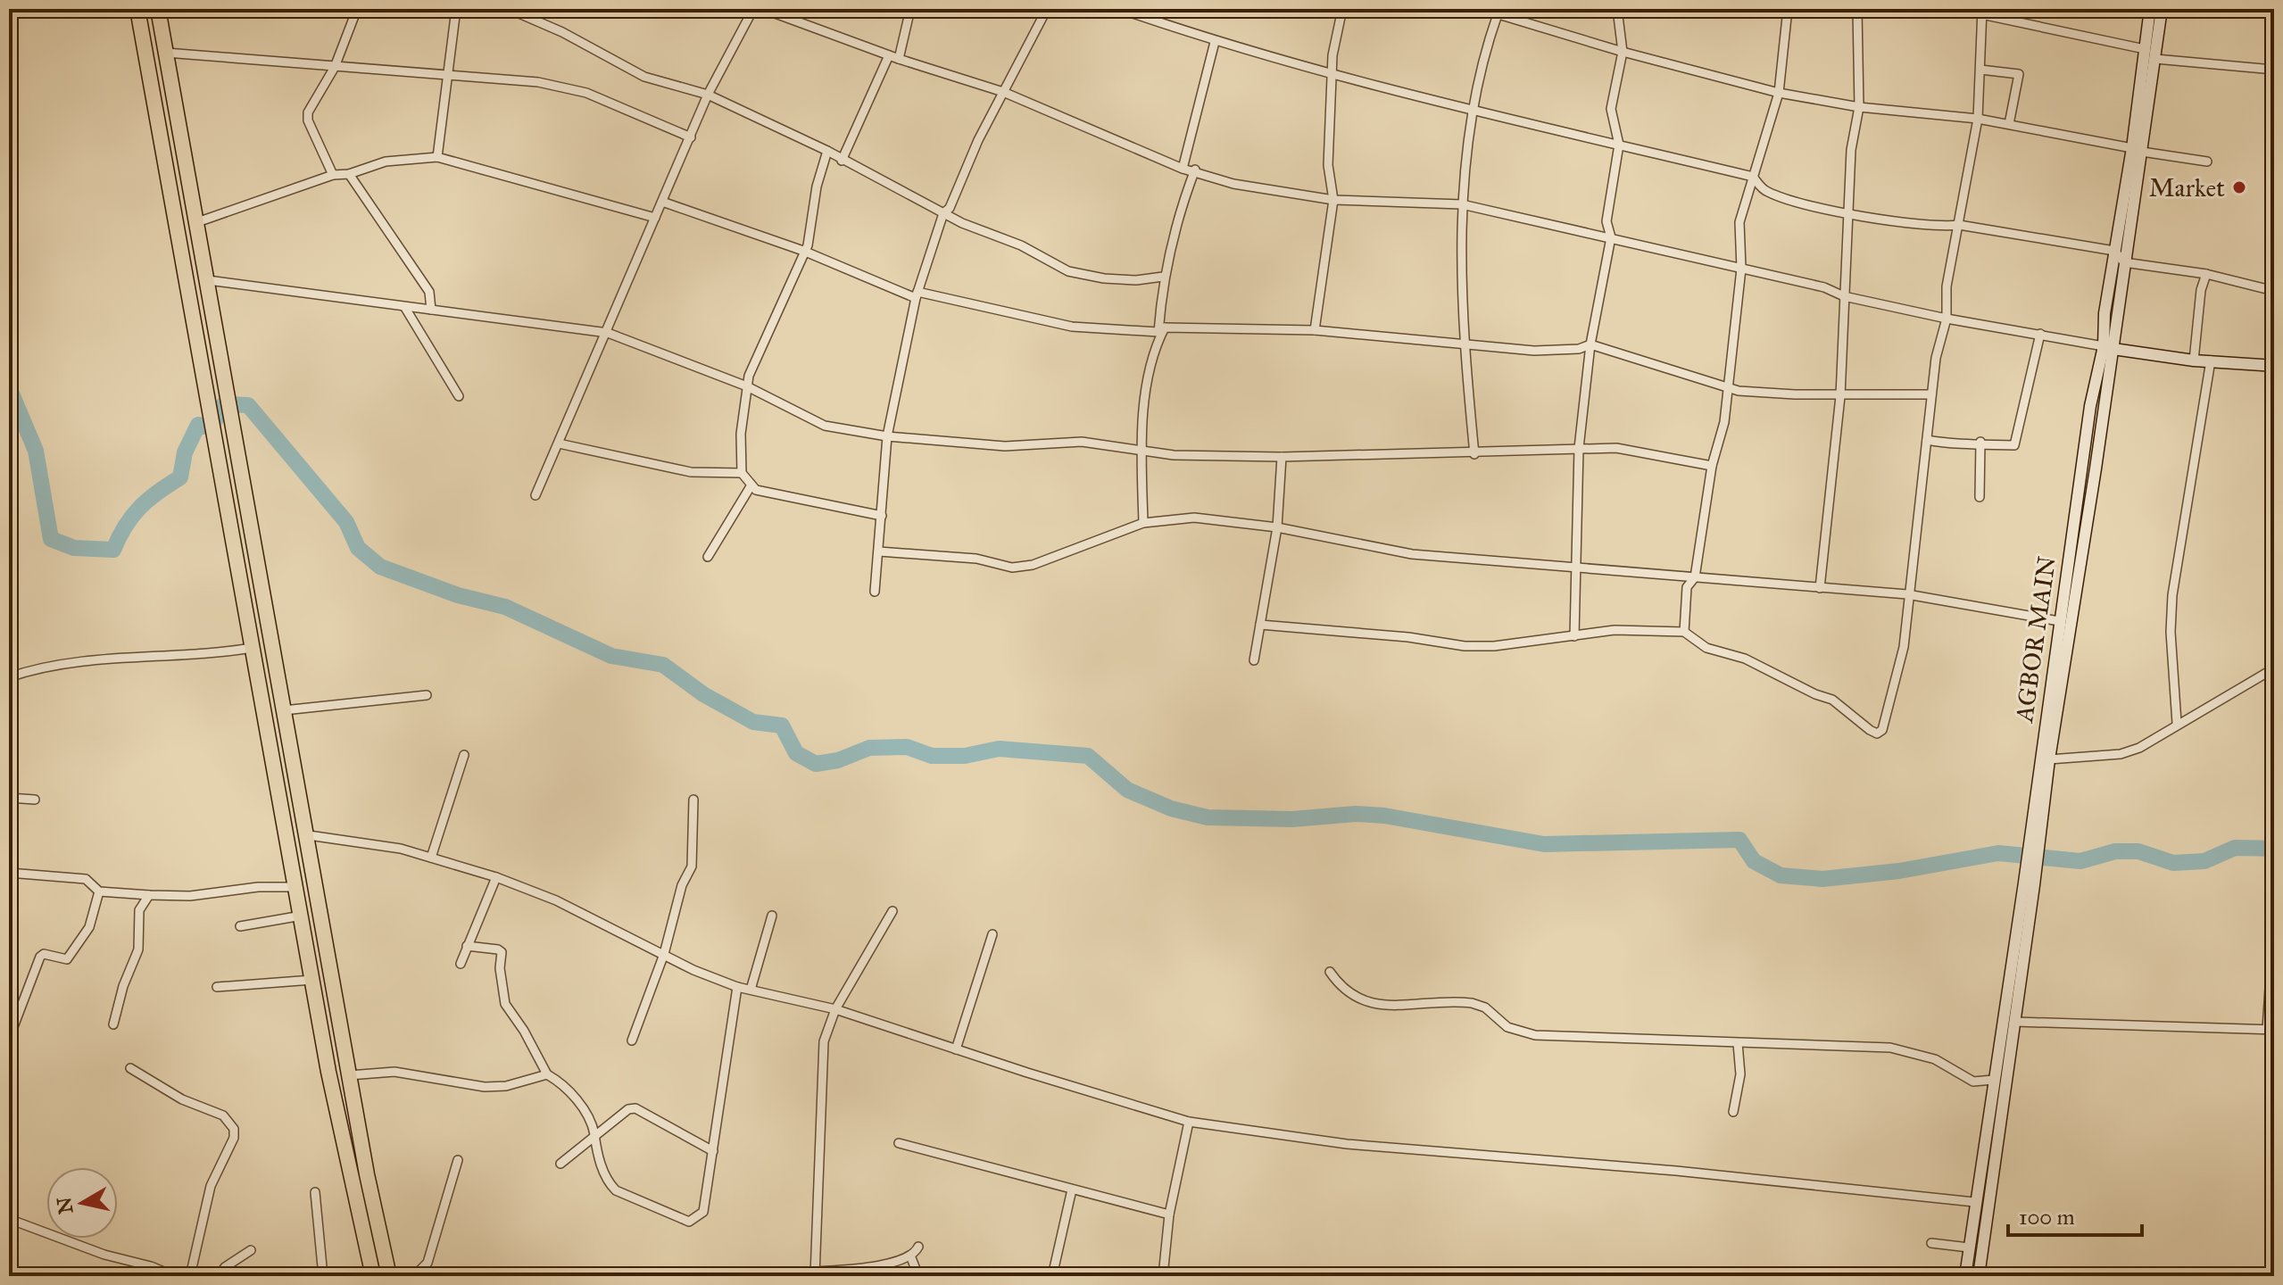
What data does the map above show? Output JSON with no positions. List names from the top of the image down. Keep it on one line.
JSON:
{"streets":{"main road":["AGBOR MAIN"]},"places":["Market"],"scale_bar":"100 m","north":"left"}
